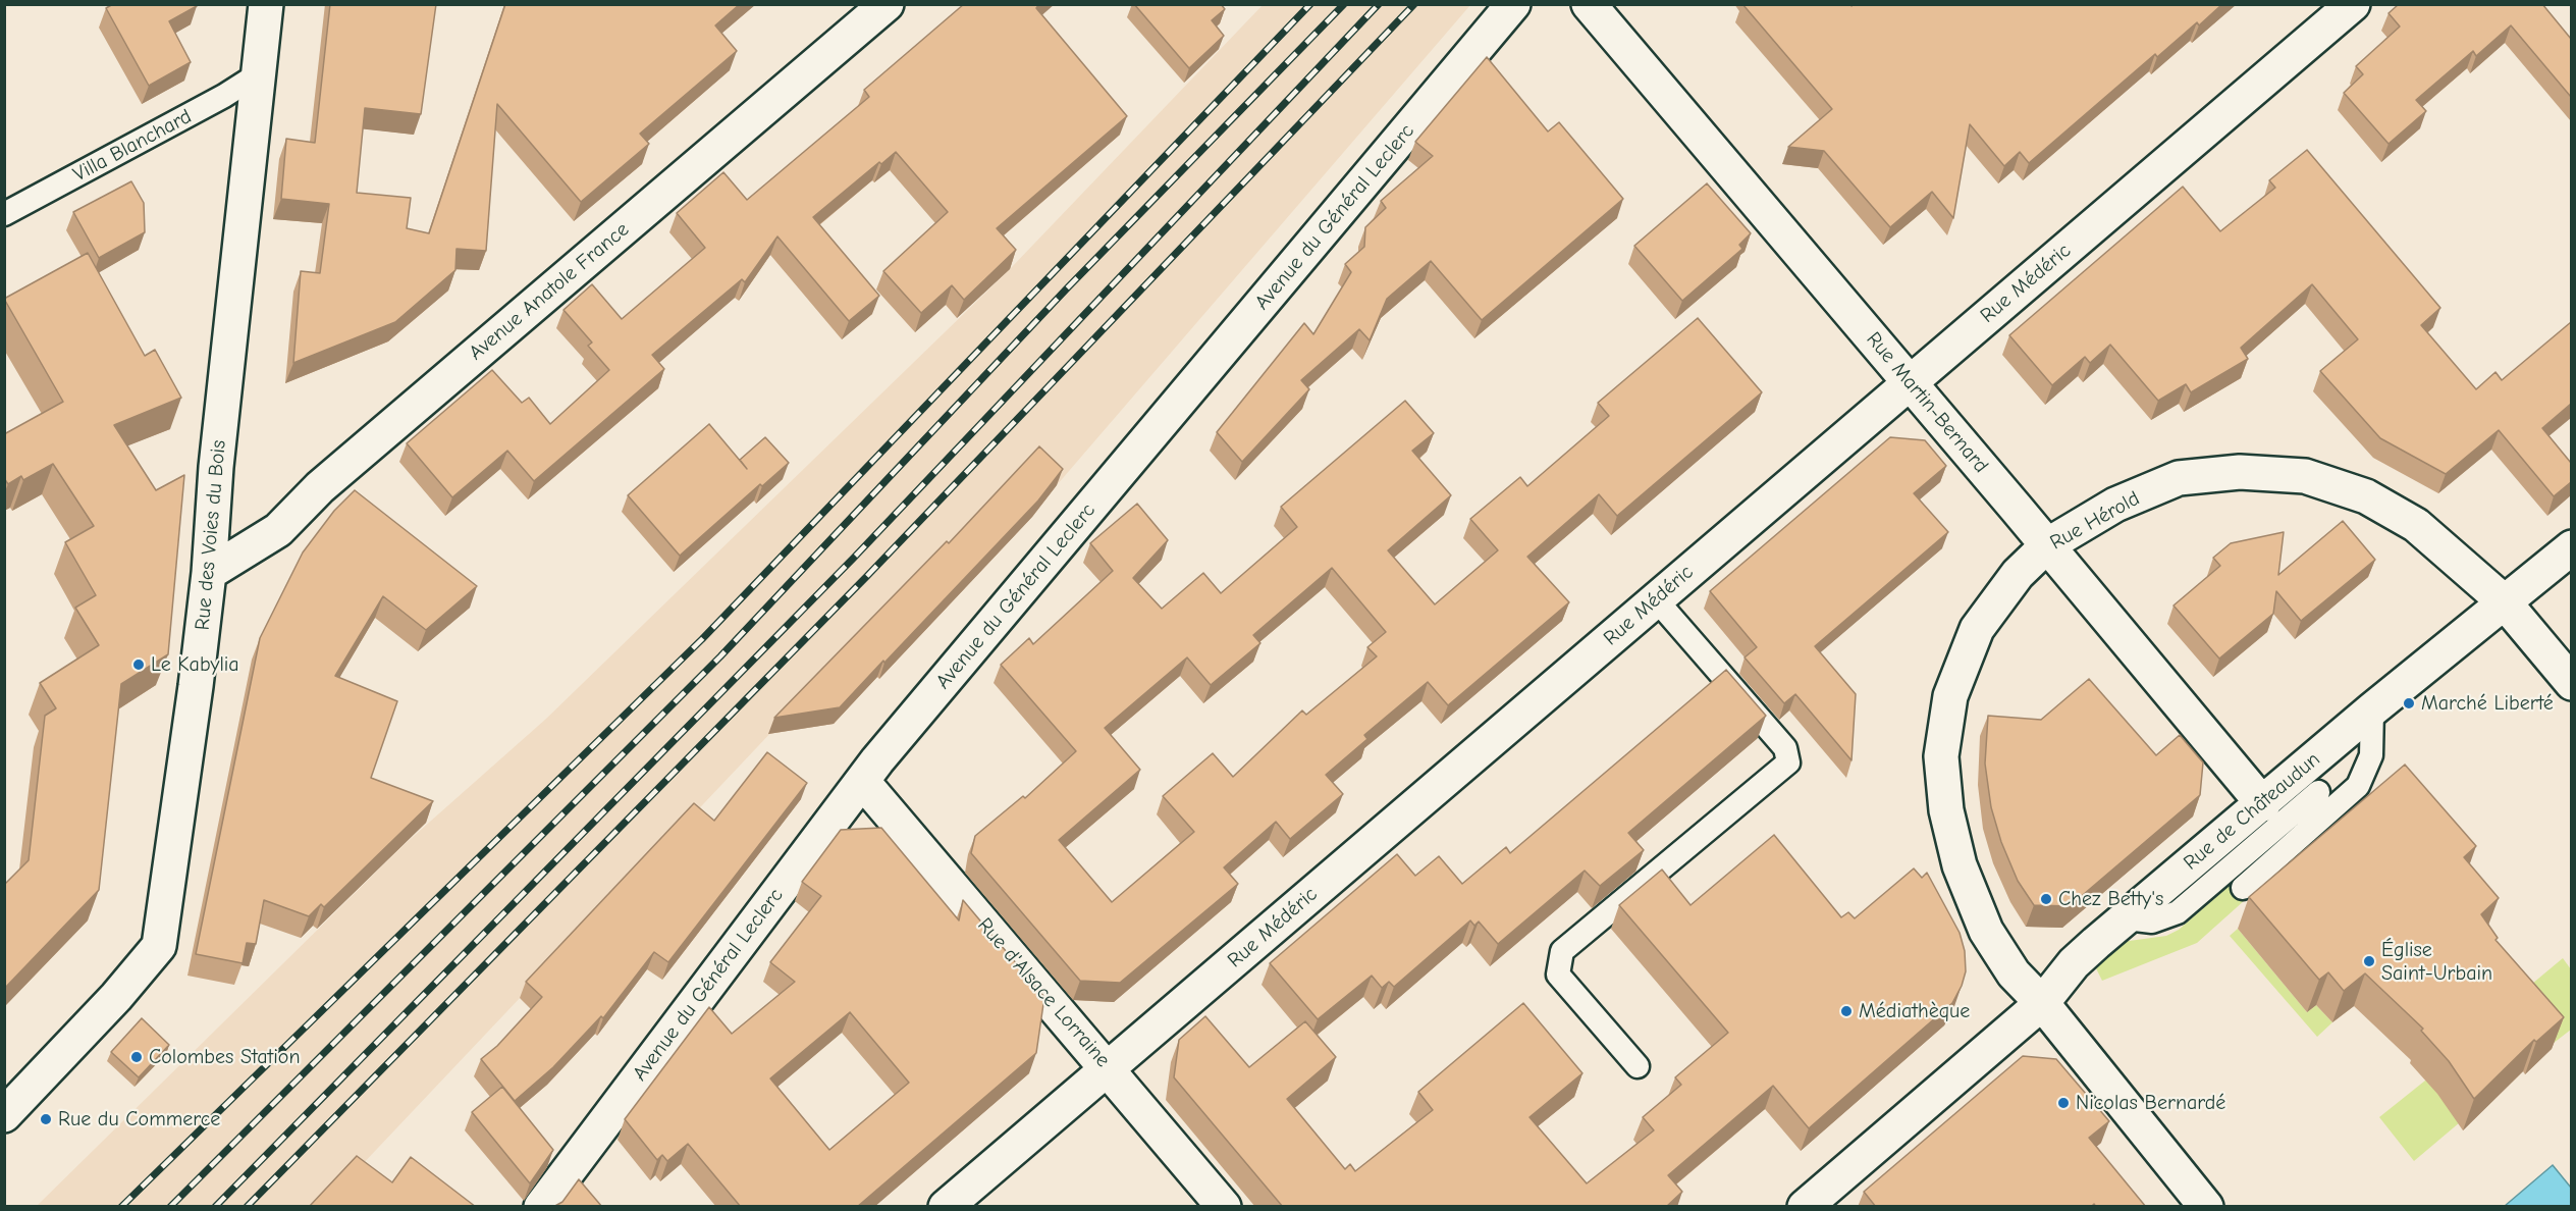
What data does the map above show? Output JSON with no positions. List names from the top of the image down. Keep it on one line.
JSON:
{"streets":{"street":["Avenue du Général Leclerc","Rue Médéric","Avenue Anatole France","Rue Martin-Bernard","Rue Hérold","Rue des Voies du Bois","Rue de Châteaudun","Rue d'Alsace Lorraine"],"lane":["Villa Blanchard"]},"crossings":[["Villa Blanchard","Rue des Voies du Bois"],["Avenue du Général Leclerc","Rue d'Alsace Lorraine"],["Rue Médéric","Rue Martin-Bernard"],["Rue Médéric","Rue d'Alsace Lorraine"],["Avenue Anatole France","Rue des Voies du Bois"],["Rue Martin-Bernard","Rue Hérold"],["Rue Martin-Bernard","Rue de Châteaudun"],["Rue Hérold","Rue de Châteaudun"]],"places":["Le Kabylia","Marché Liberté","Chez Betty's","Église Saint-Urbain","Médiathèque","Colombes Station","Nicolas Bernardé","Rue du Commerce"]}
